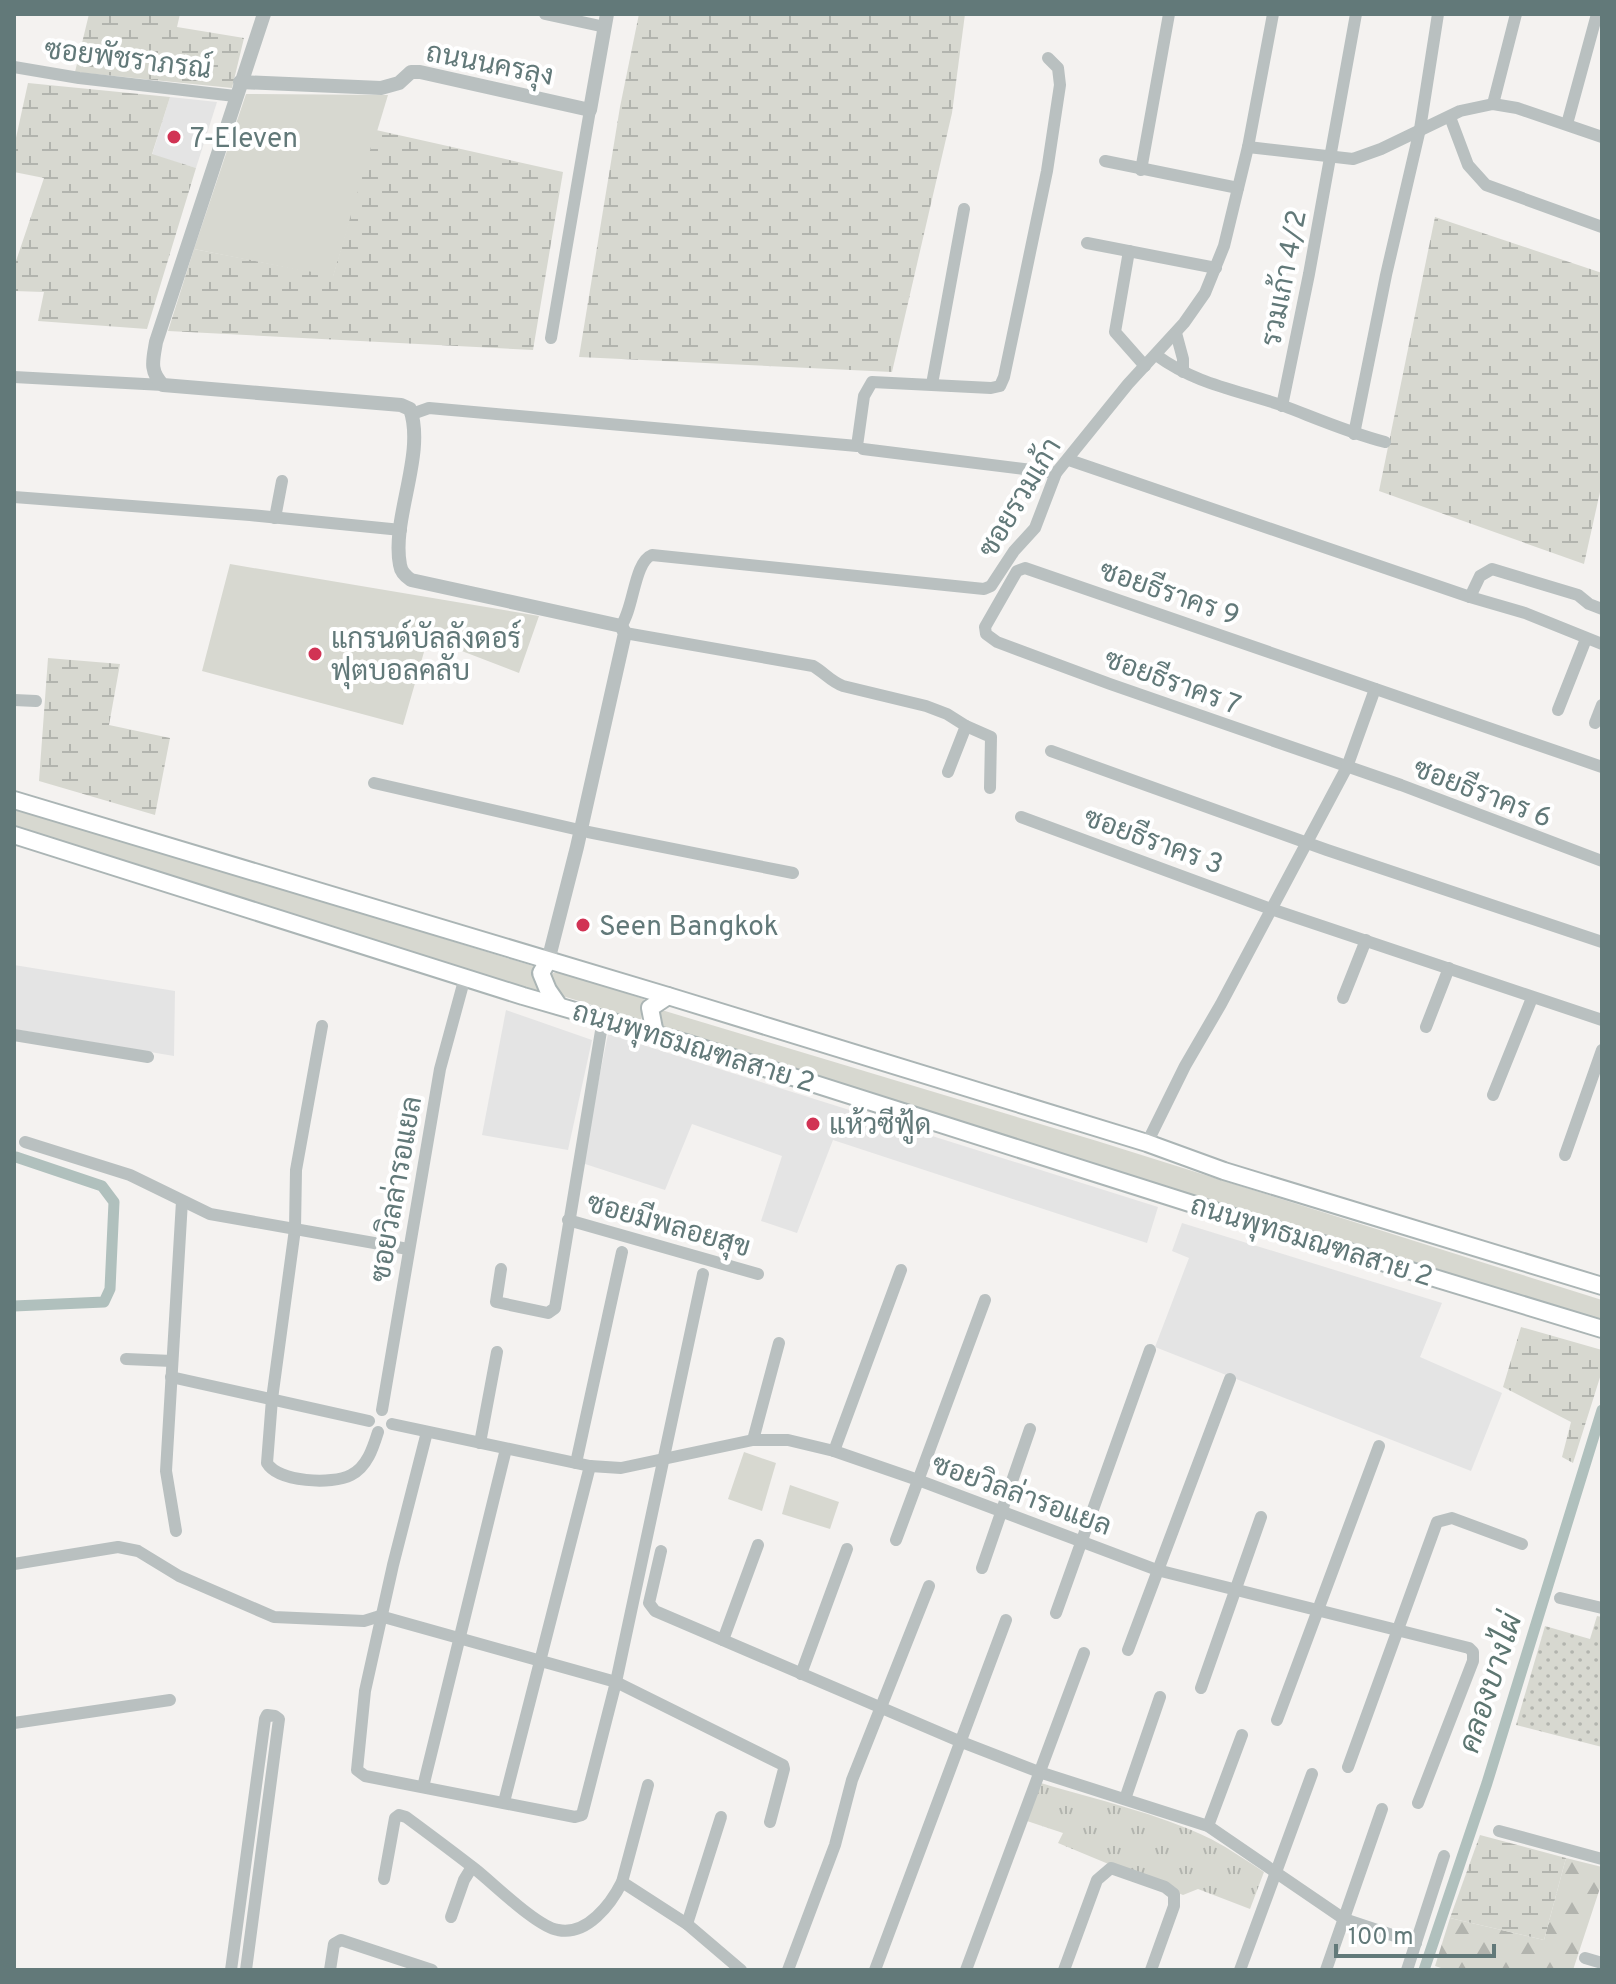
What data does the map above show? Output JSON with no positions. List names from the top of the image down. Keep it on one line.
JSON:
{"streets":{"main road":["ถนนพุทธมณฑลสาย 2"],"street":["ซอยพัชราภรณ์","ถนนนครลุง","รวมเก้า 4/2","ซอยรวมเก้า","ซอยธีราคร 9","ซอยธีราคร 7","ซอยธีราคร 6","ซอยธีราคร 3","ซอยวิลล่ารอแยล","ซอยมีพลอยสุข"]},"crossings":[["ซอยพัชราภรณ์","ถนนนครลุง"],["ซอยธีราคร 9","ซอยธีราคร 7"],["ซอยธีราคร 7","ซอยธีราคร 6"],["ถนนพุทธมณฑลสาย 2","ซอยวิลล่ารอแยล"],["ถนนพุทธมณฑลสาย 2","ซอยมีพลอยสุข"]],"water":["คลองบางไผ่"],"places":["7-Eleven","แกรนด์บัลลังดอร์ ฟุตบอลคลับ","Seen Bangkok","แห้วซีฟู้ด"],"scale_bar":"100 m"}
